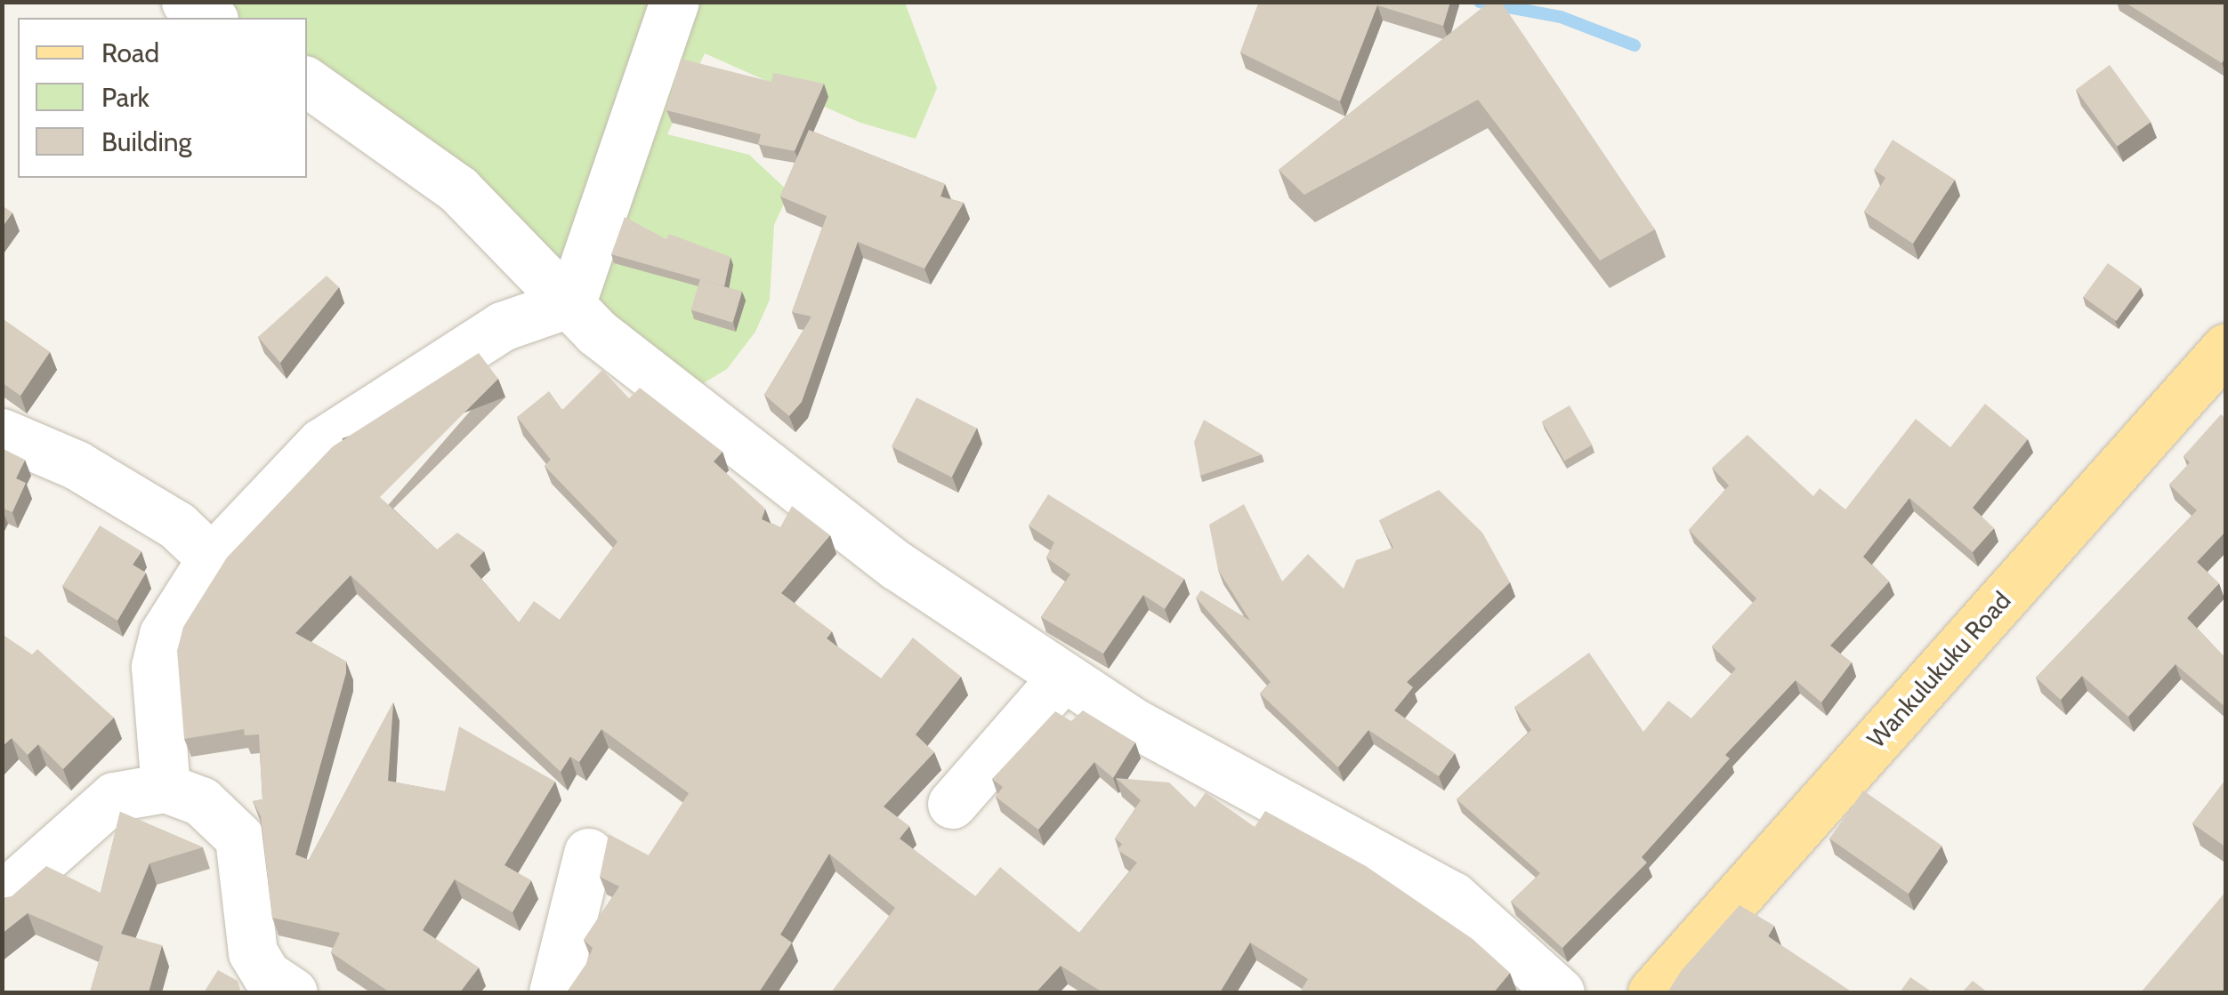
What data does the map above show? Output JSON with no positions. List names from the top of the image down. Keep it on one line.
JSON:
{"streets":{"main road":["Wankulukuku Road"]},"legend":["Road","Park","Building"]}
